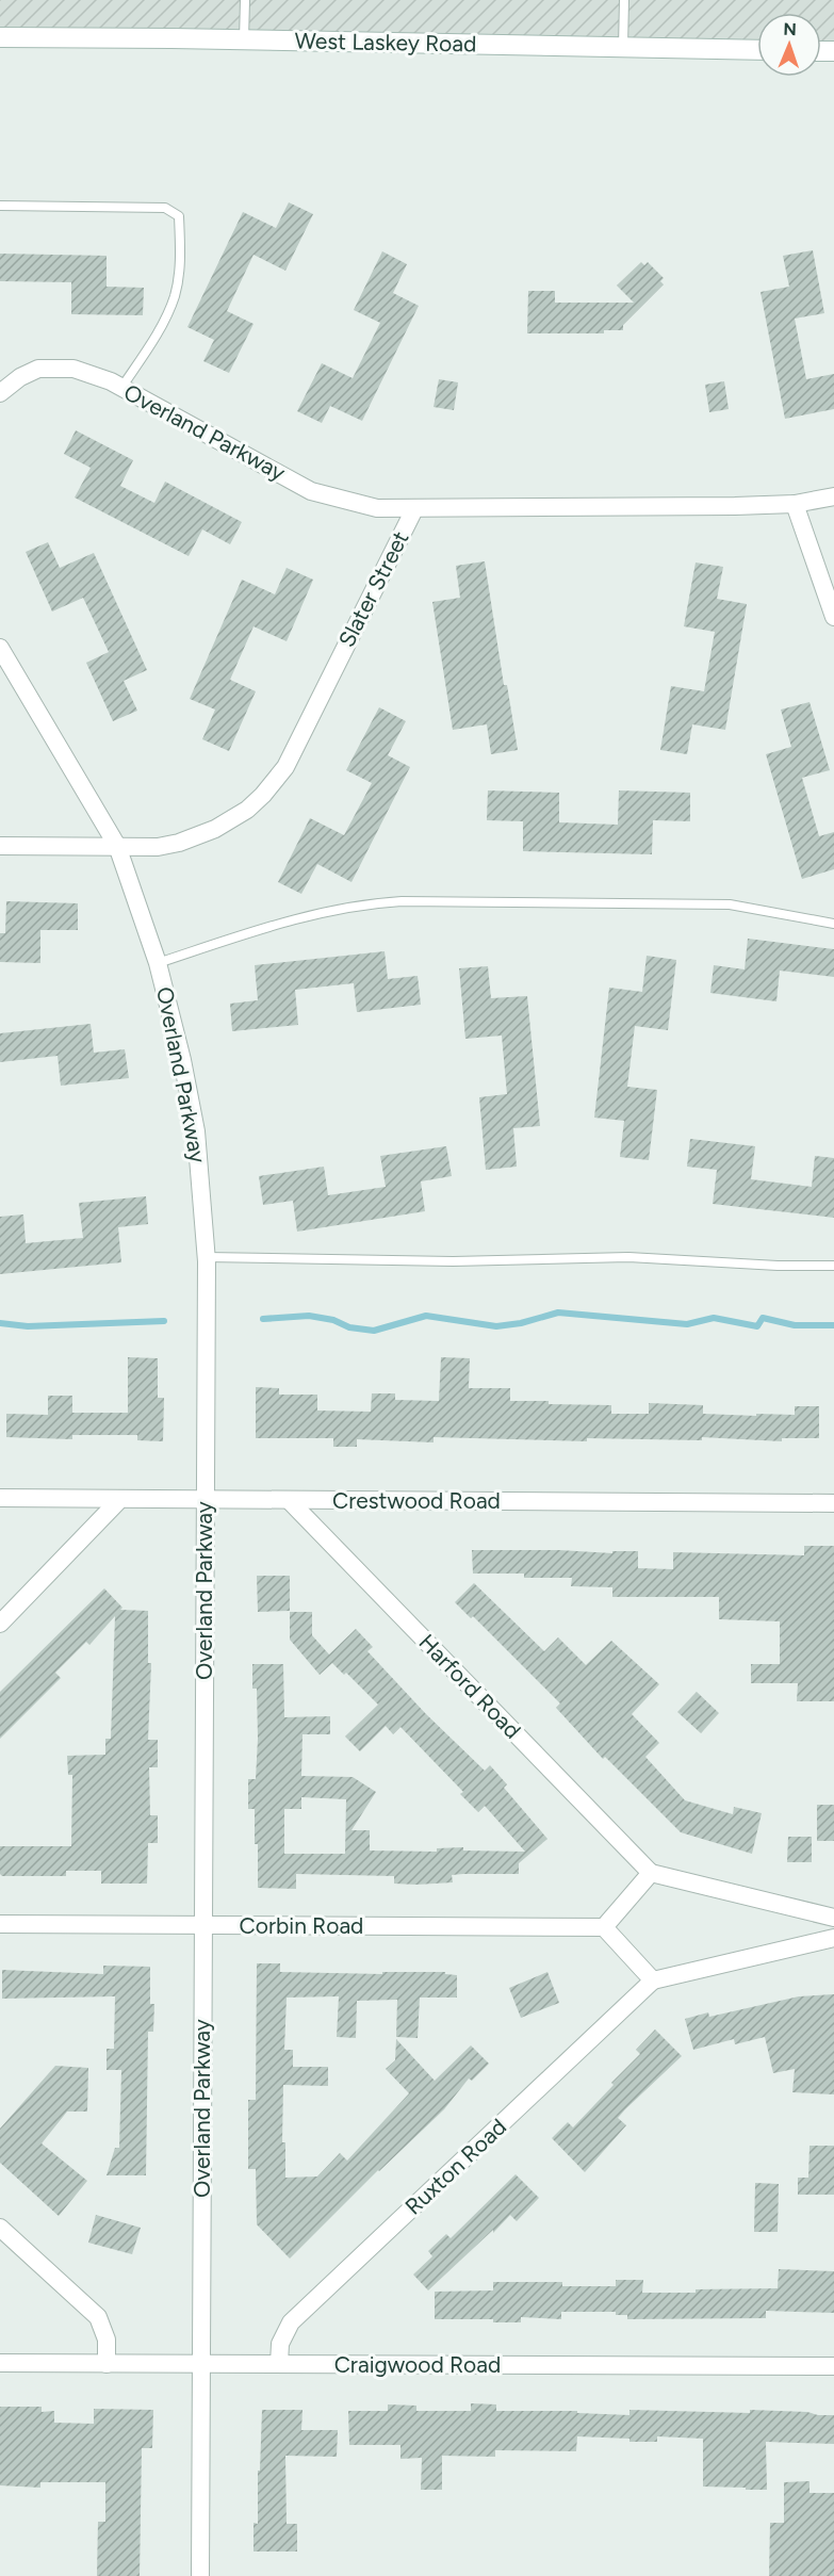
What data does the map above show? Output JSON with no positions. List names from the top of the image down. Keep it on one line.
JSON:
{"streets":{"main road":["West Laskey Road"],"street":["Overland Parkway","Slater Street","Crestwood Road","Harford Road","Corbin Road","Ruxton Road","Craigwood Road"]},"crossings":[["Overland Parkway","Slater Street"],["Overland Parkway","Crestwood Road"],["Overland Parkway","Corbin Road"],["Overland Parkway","Craigwood Road"],["Crestwood Road","Harford Road"],["Ruxton Road","Craigwood Road"]],"north":"top"}
